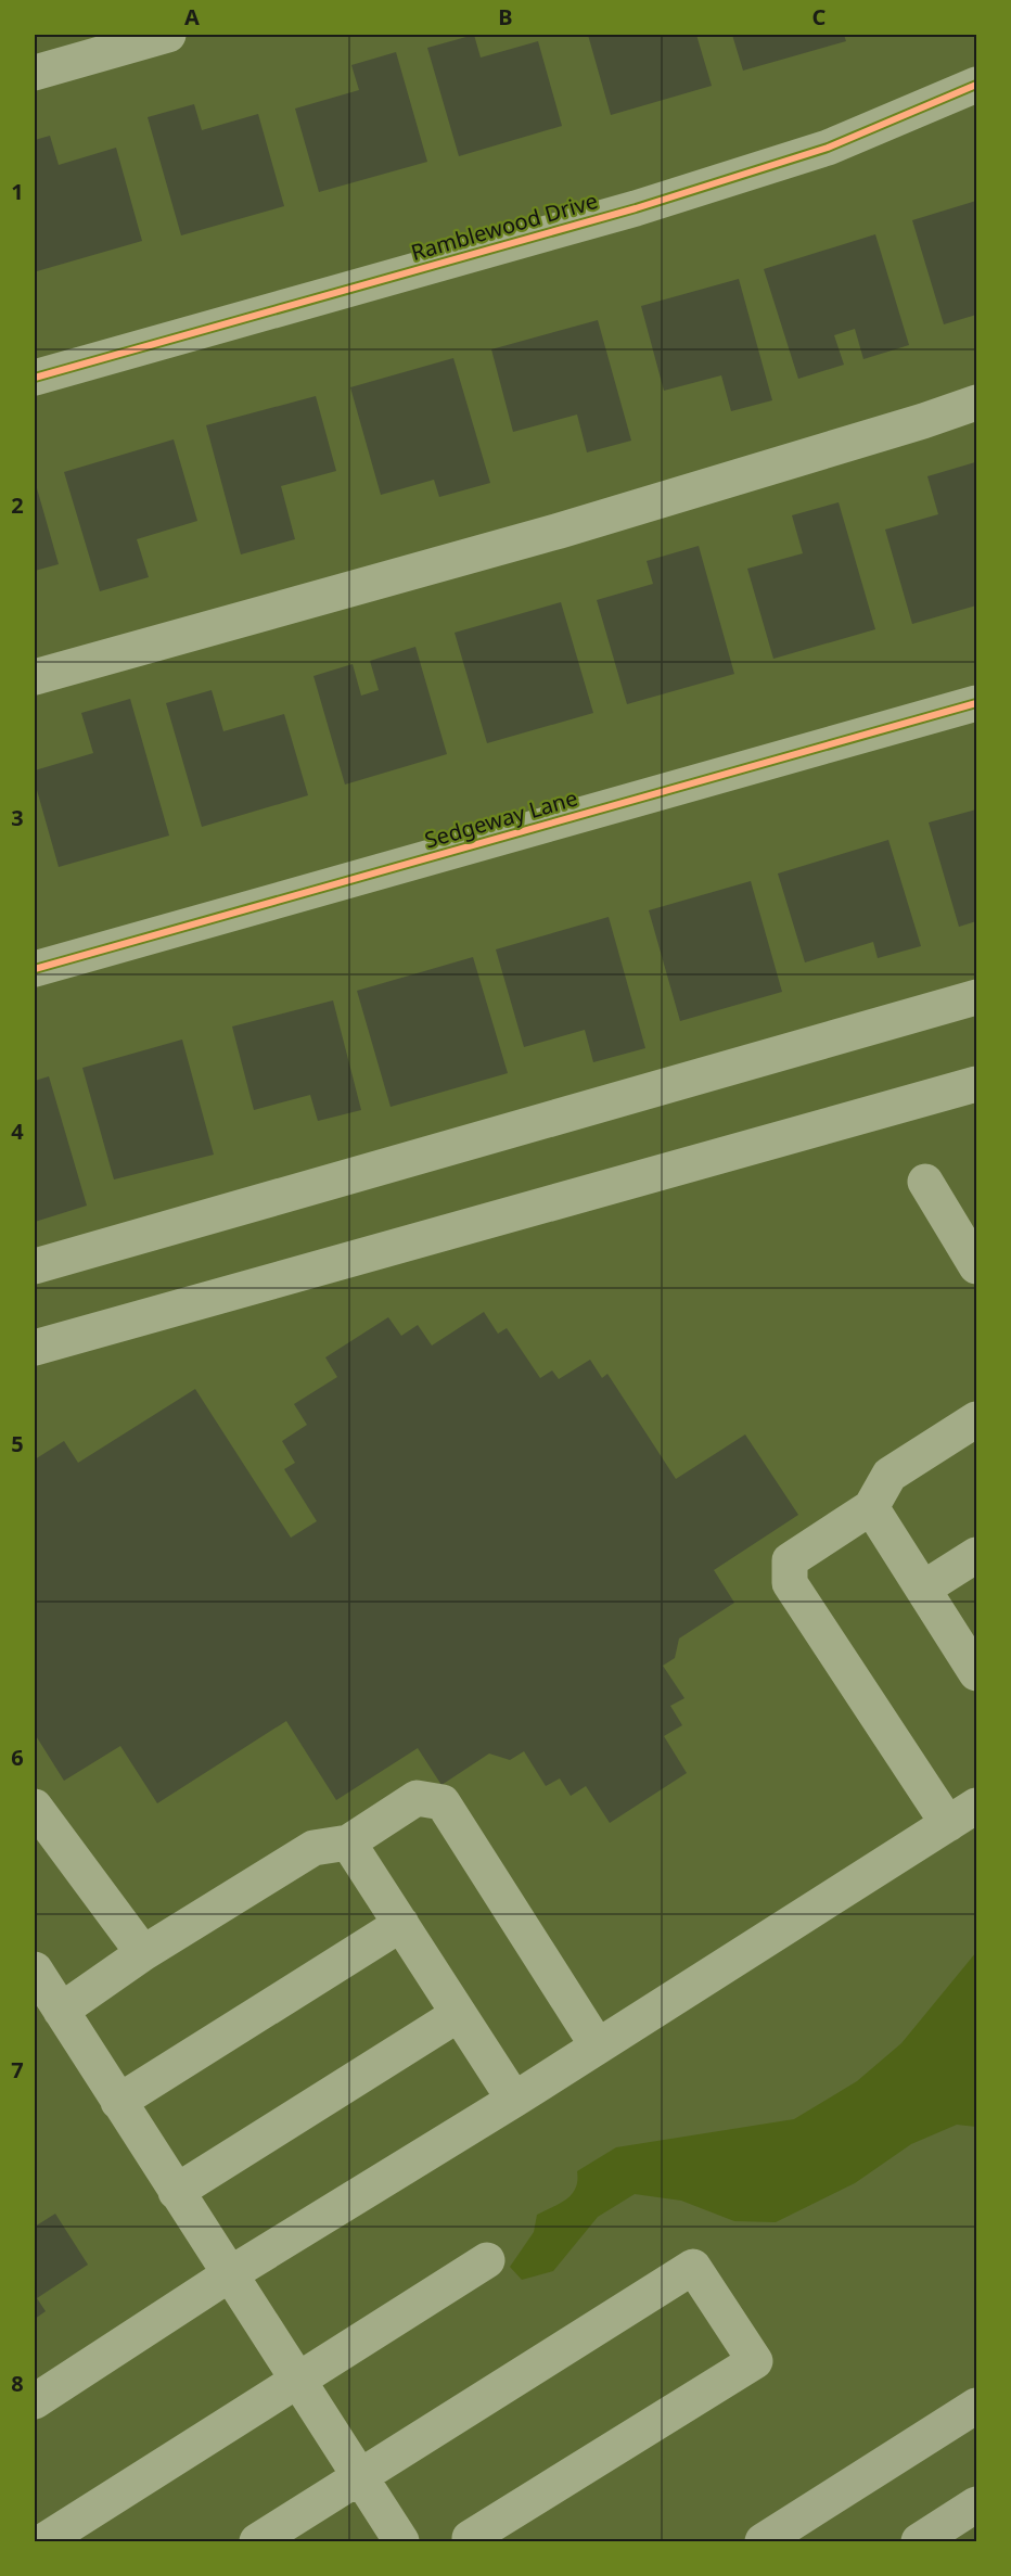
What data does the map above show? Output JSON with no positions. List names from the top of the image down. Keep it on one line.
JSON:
{"streets":{"street":["Ramblewood Drive","Sedgeway Lane"]},"grid":{"columns":["A","B","C"],"rows":["1","2","3","4","5","6","7","8"]}}
